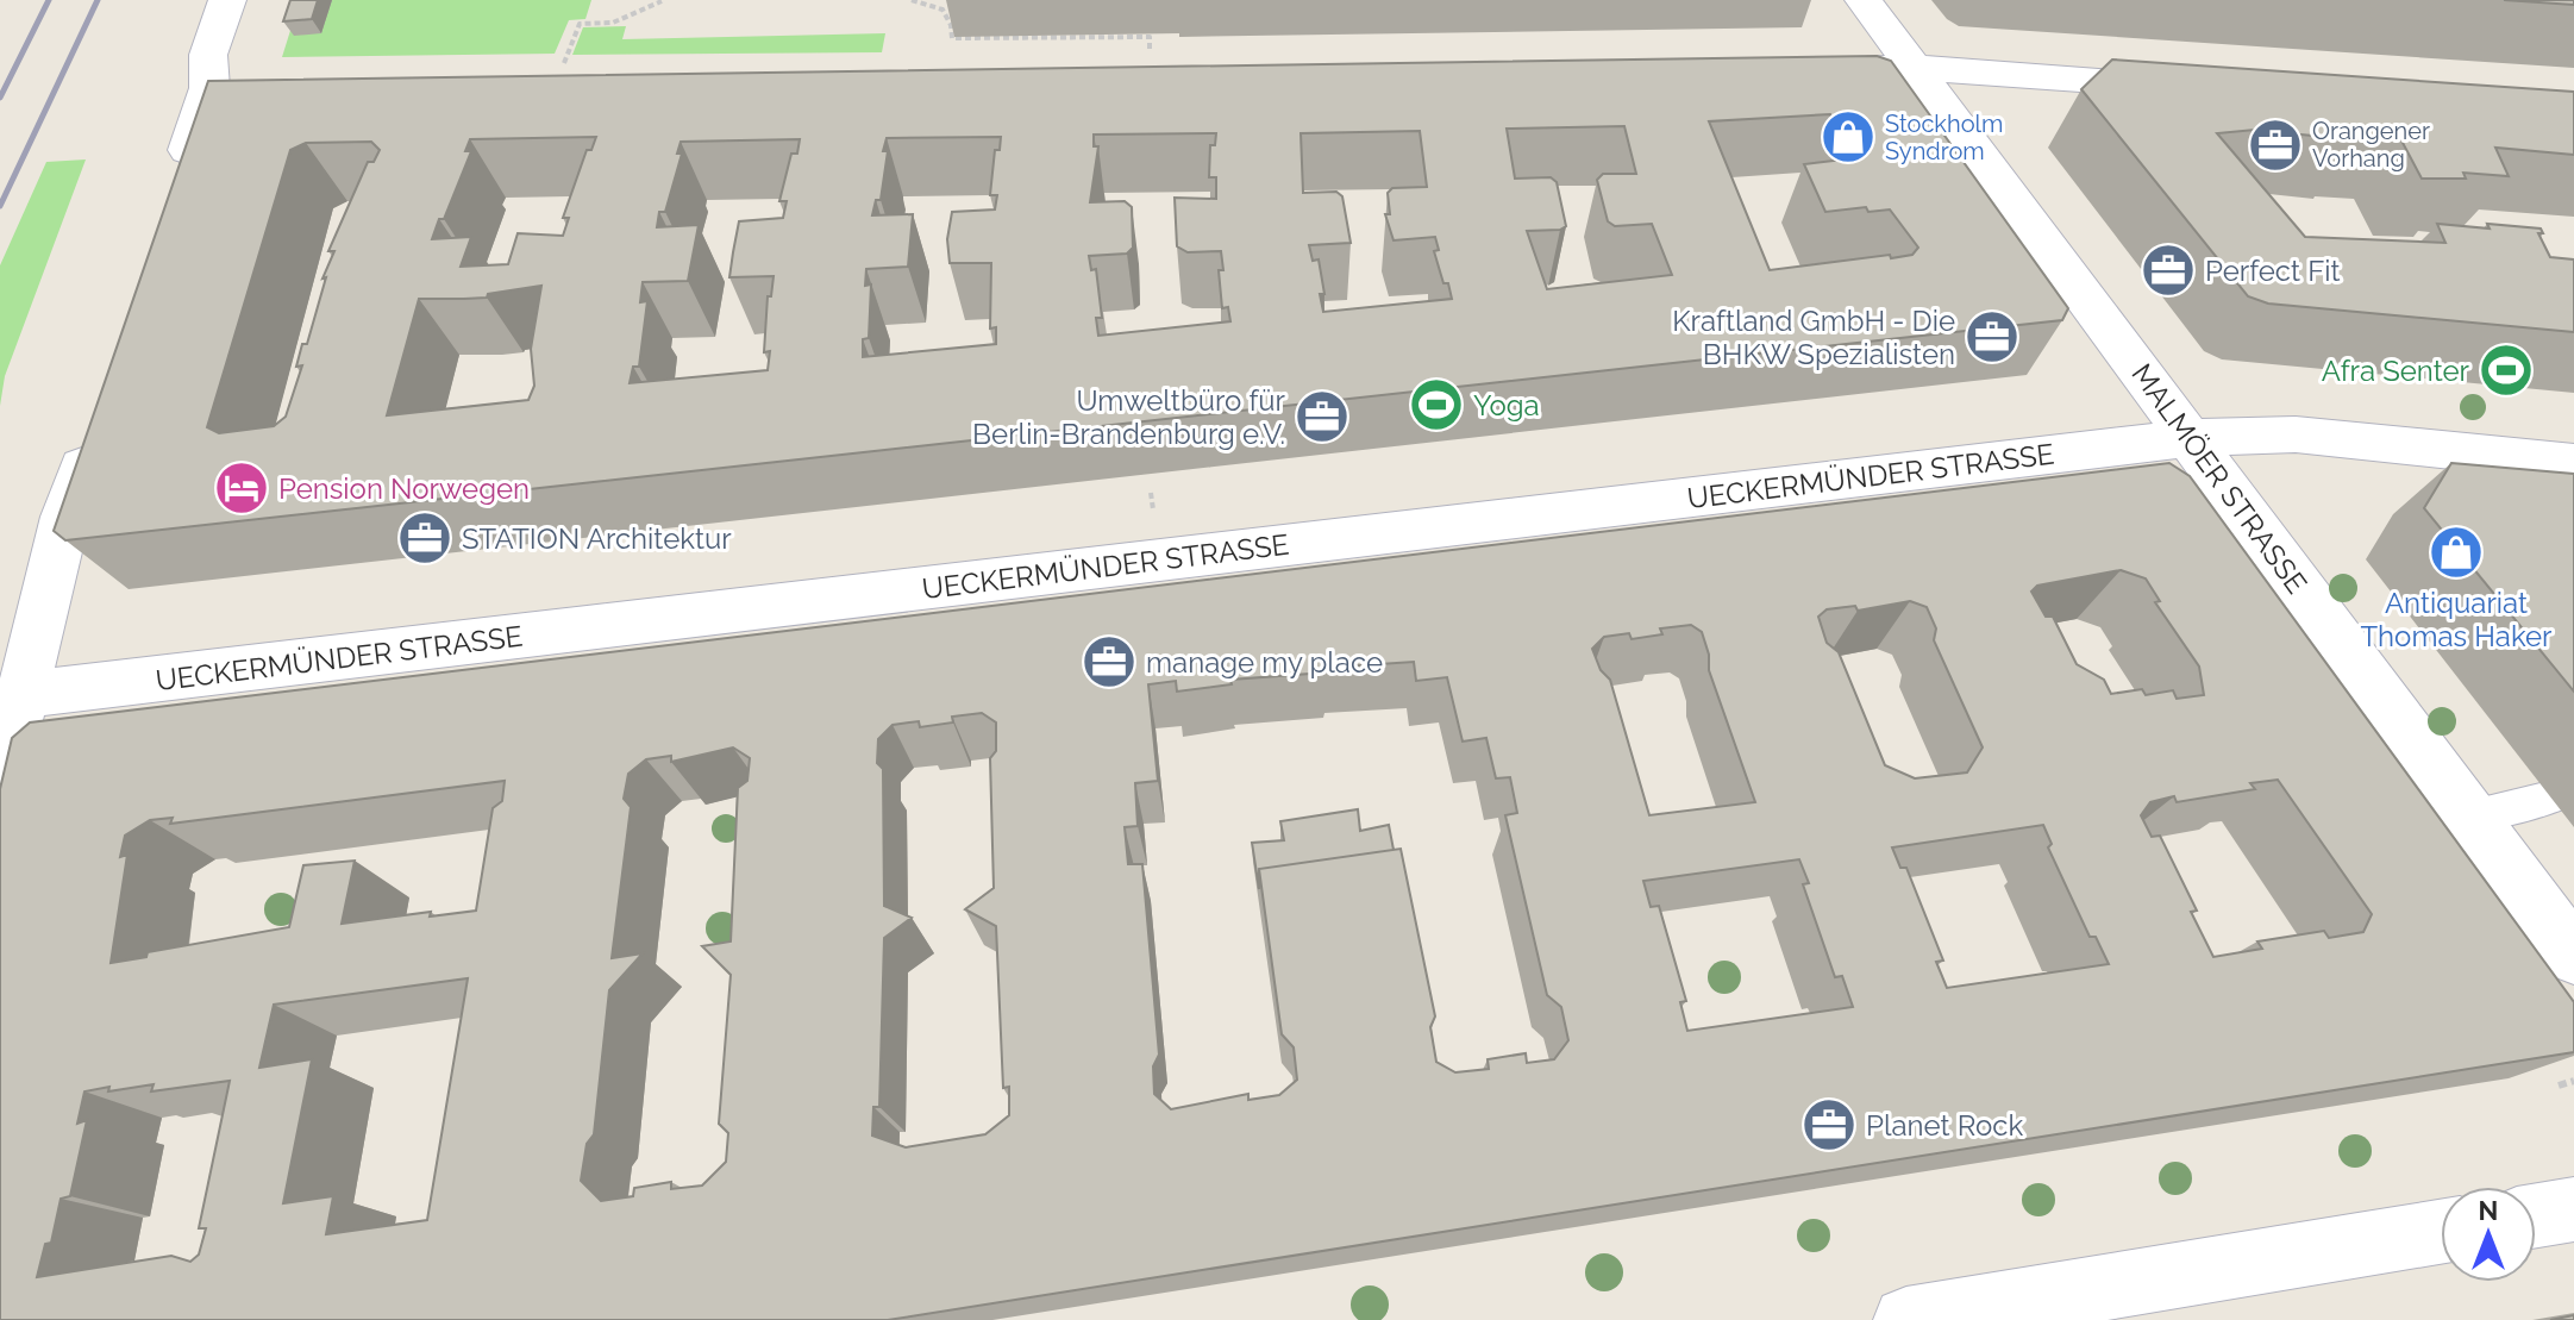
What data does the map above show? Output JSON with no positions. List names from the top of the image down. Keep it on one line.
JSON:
{"streets":{"street":["UECKERMÜNDER STRASSE","MALMÖER STRASSE"]},"crossings":[["UECKERMÜNDER STRASSE","MALMÖER STRASSE"]],"places":{"shop":["Stockholm Syndrom","Antiquariat Thomas Haker"],"office":["Orangener Vorhang","Perfect Fit","Kraftland GmbH - Die BHKW Spezialisten","Umweltbüro für Berlin-Brandenburg e.V.","STATION Architektur","manage my place","Planet Rock"],"sports":["Afra Senter","Yoga"],"hotel":["Pension Norwegen"]},"north":"top"}
